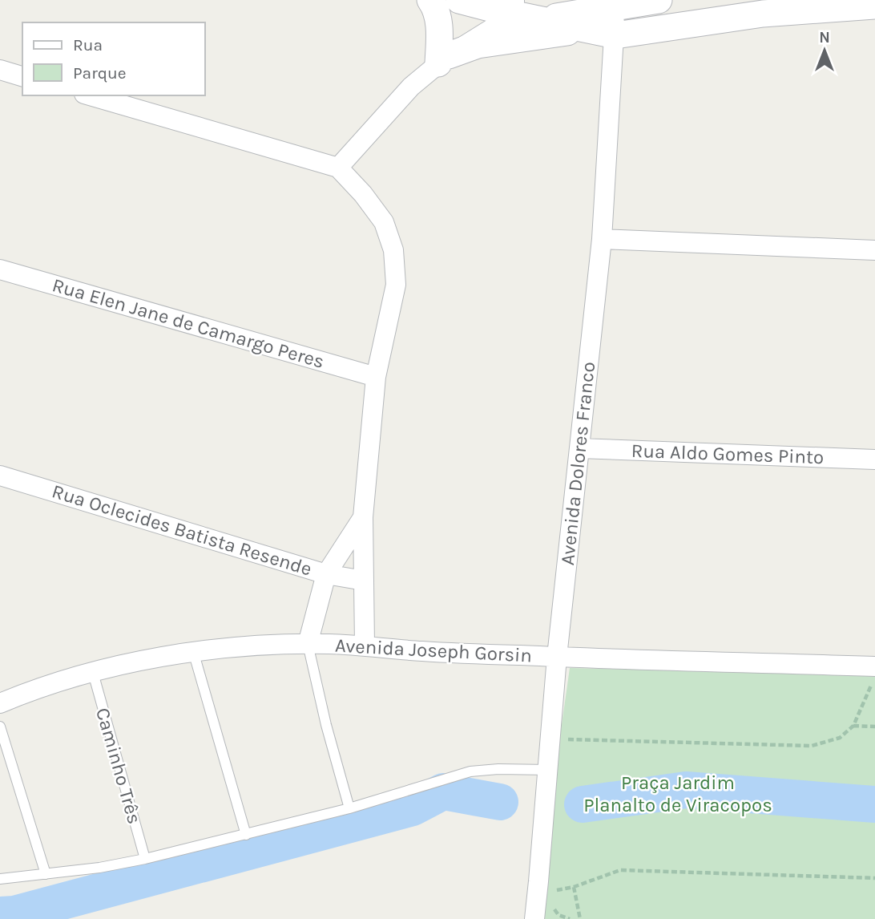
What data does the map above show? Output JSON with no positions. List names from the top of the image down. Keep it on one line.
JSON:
{"streets":{"street":["Rua Elen Jane de Camargo Peres","Rua Aldo Gomes Pinto","Avenida Dolores Franco","Rua Oclecides Batista Resende","Avenida Joseph Gorsin"],"lane":["Caminho Três"]},"crossings":[["Rua Aldo Gomes Pinto","Avenida Dolores Franco"],["Avenida Dolores Franco","Avenida Joseph Gorsin"],["Avenida Joseph Gorsin","Caminho Três"]],"parks":["Praça Jardim Planalto de Viracopos"],"legend":["Rua","Parque"],"north":"top"}
